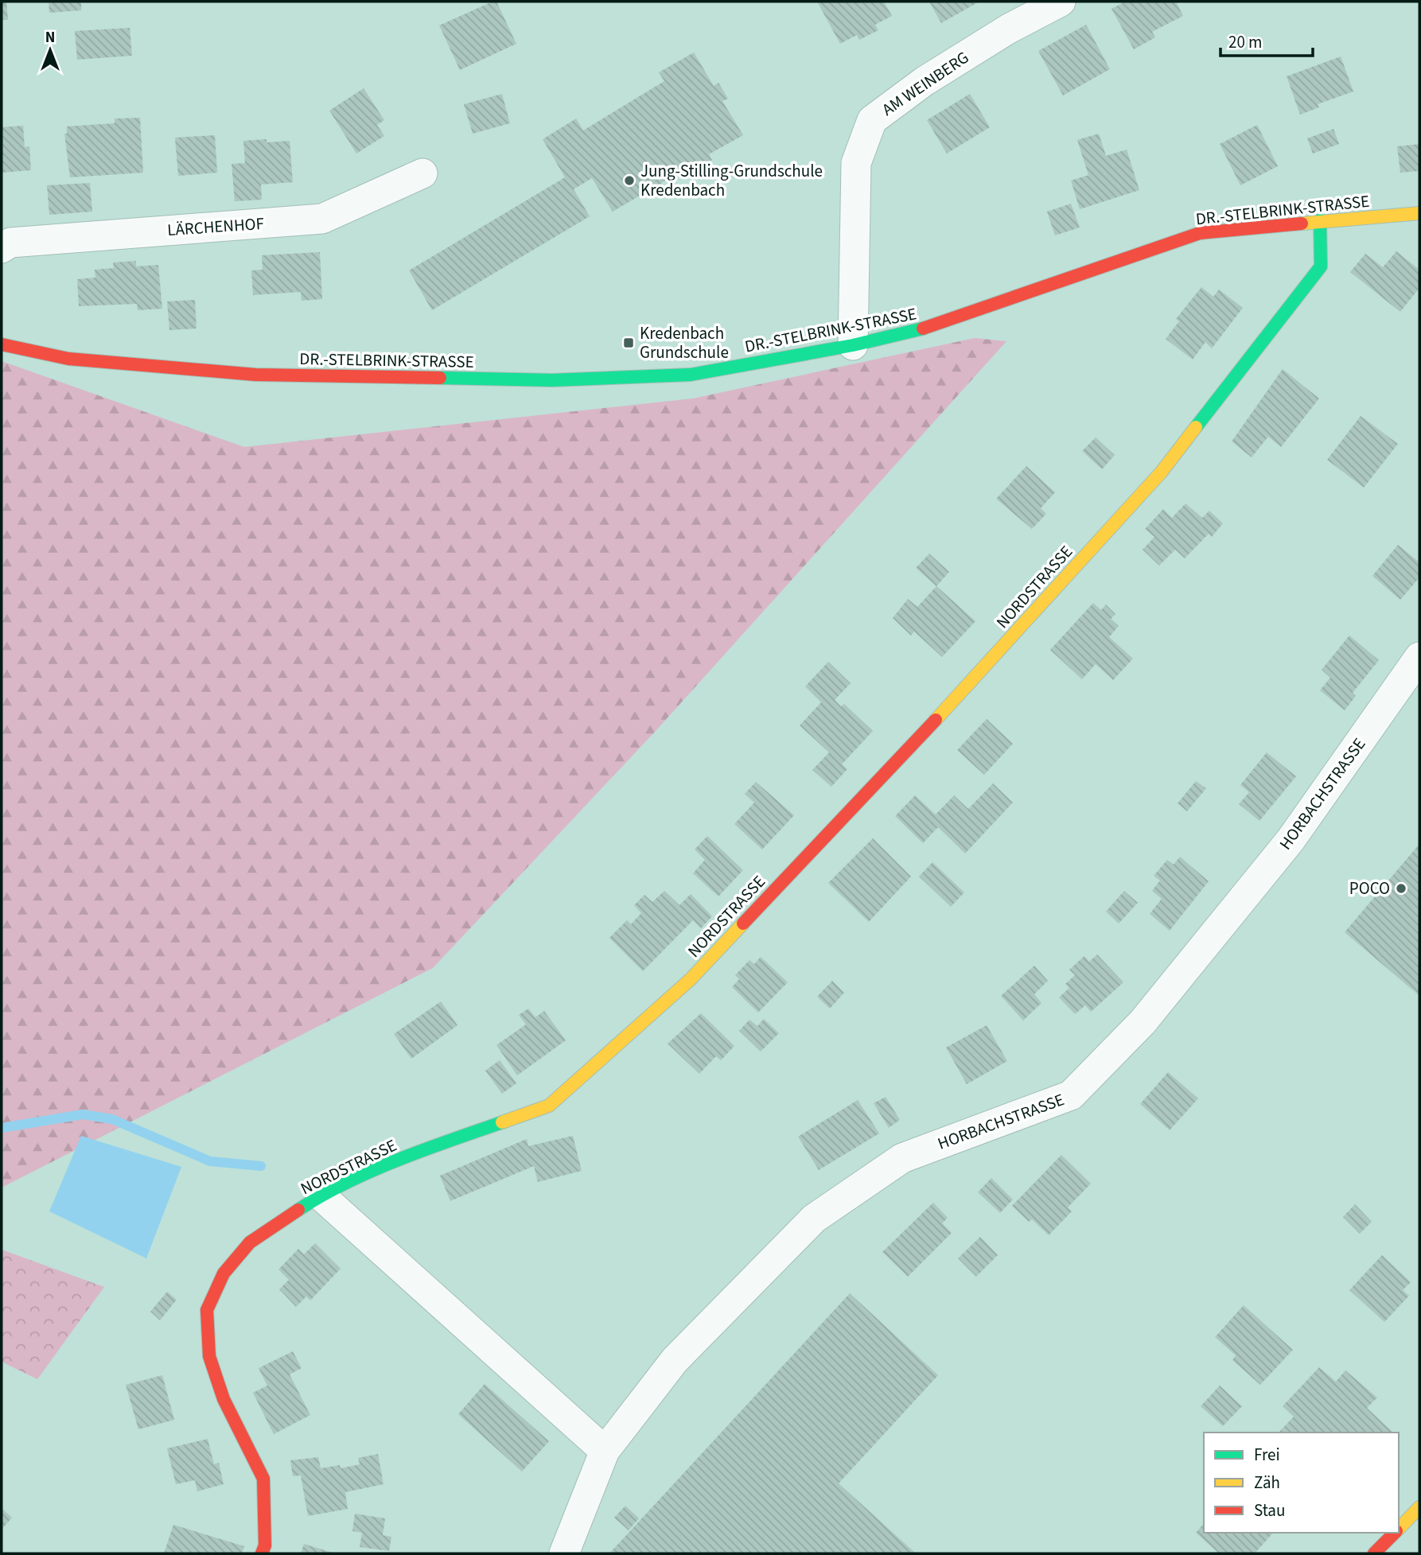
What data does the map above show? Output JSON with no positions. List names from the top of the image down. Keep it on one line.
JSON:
{"streets":{"street":["AM WEINBERG","DR.-STELBRINK-STRASSE","LÄRCHENHOF","NORDSTRASSE","HORBACHSTRASSE"]},"crossings":[["AM WEINBERG","DR.-STELBRINK-STRASSE"],["DR.-STELBRINK-STRASSE","NORDSTRASSE"]],"places":{"other":["Jung-Stilling-Grundschule Kredenbach","POCO"],"transit":["Kredenbach Grundschule"]},"legend":["Frei","Zäh","Stau"],"scale_bar":"20 m","north":"top"}
